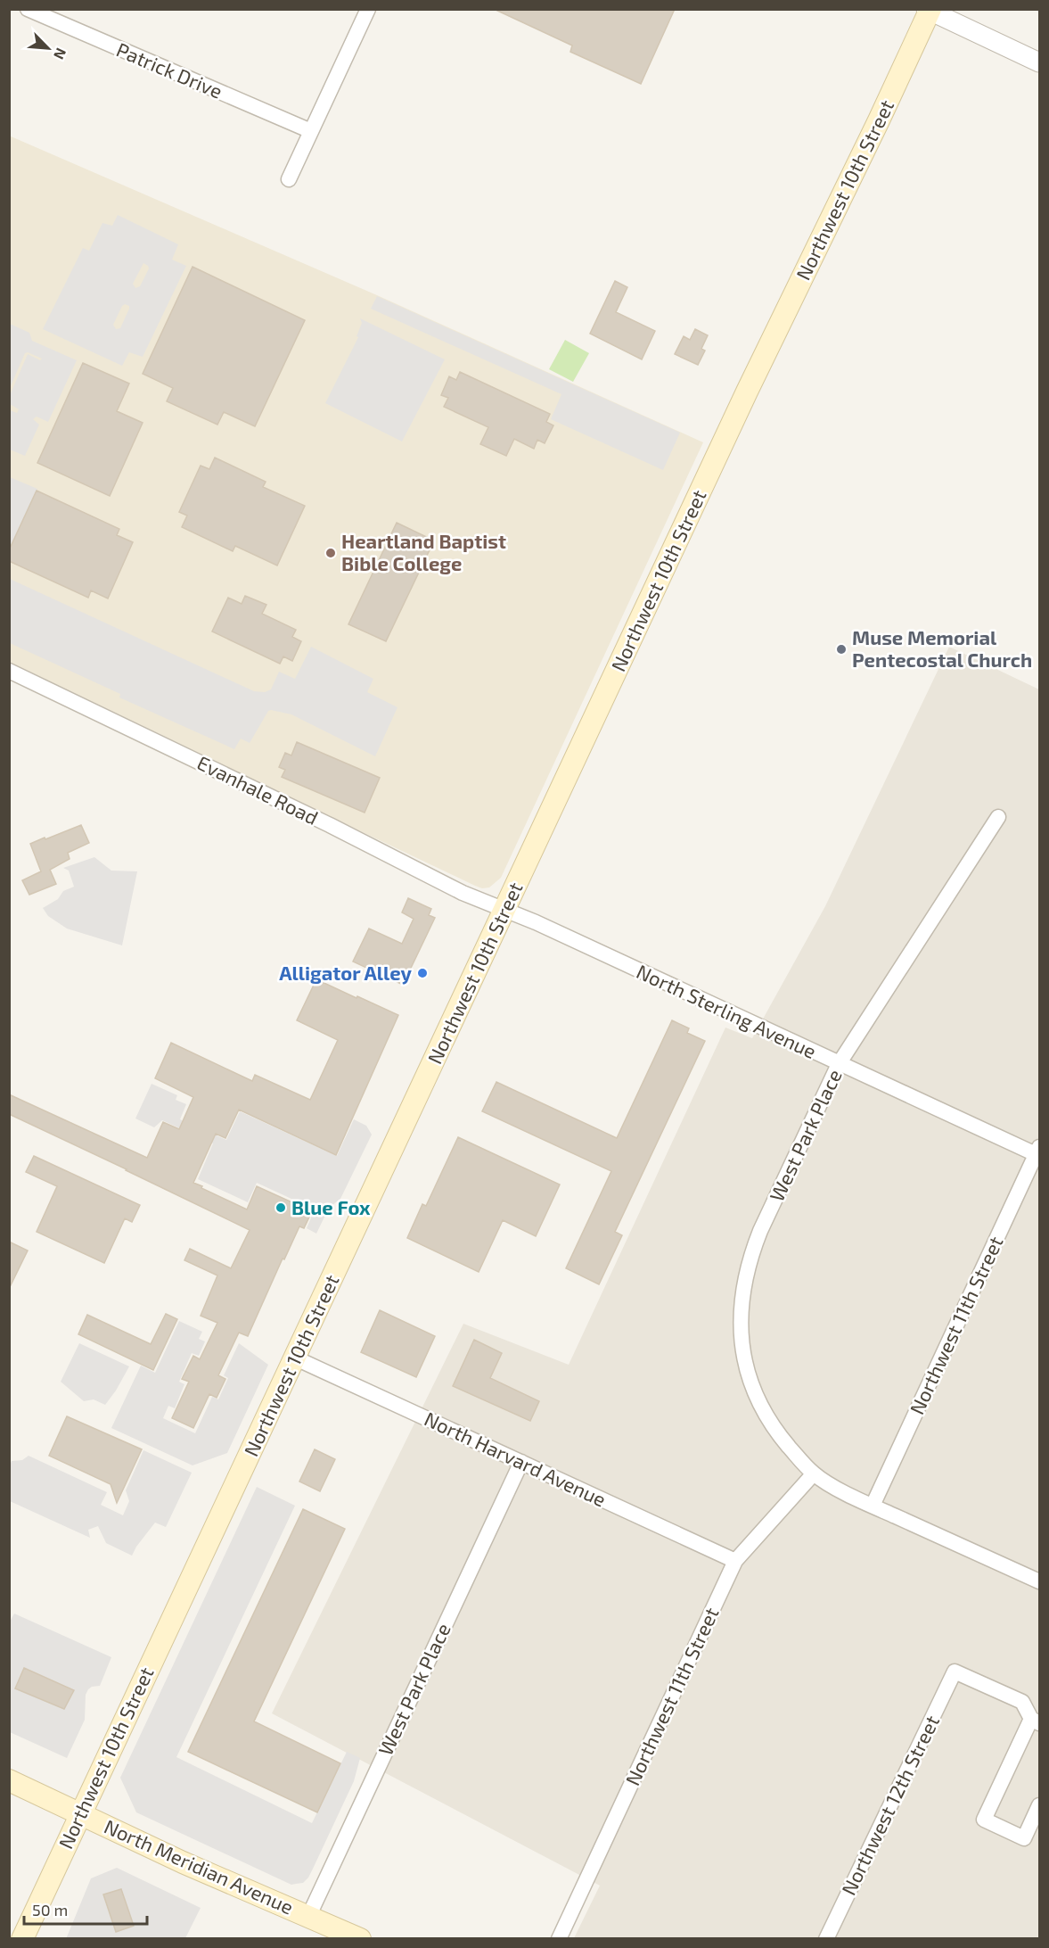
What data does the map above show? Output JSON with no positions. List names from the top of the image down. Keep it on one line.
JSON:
{"streets":{"main road":["Northwest 10th Street","North Meridian Avenue"],"street":["Patrick Drive","Evanhale Road","North Sterling Avenue","West Park Place","Northwest 11th Street","North Harvard Avenue","Northwest 12th Street"]},"crossings":[["Northwest 10th Street","Evanhale Road"],["Northwest 10th Street","North Sterling Avenue"],["Northwest 10th Street","North Harvard Avenue"],["Northwest 10th Street","North Meridian Avenue"],["Evanhale Road","North Sterling Avenue"],["North Sterling Avenue","West Park Place"],["North Sterling Avenue","Northwest 11th Street"],["West Park Place","Northwest 11th Street"],["West Park Place","North Harvard Avenue"],["West Park Place","North Meridian Avenue"],["Northwest 11th Street","North Harvard Avenue"]],"places":["Heartland Baptist Bible College","Muse Memorial Pentecostal Church","Alligator Alley","Blue Fox"],"scale_bar":"50 m","north":"bottom right"}
